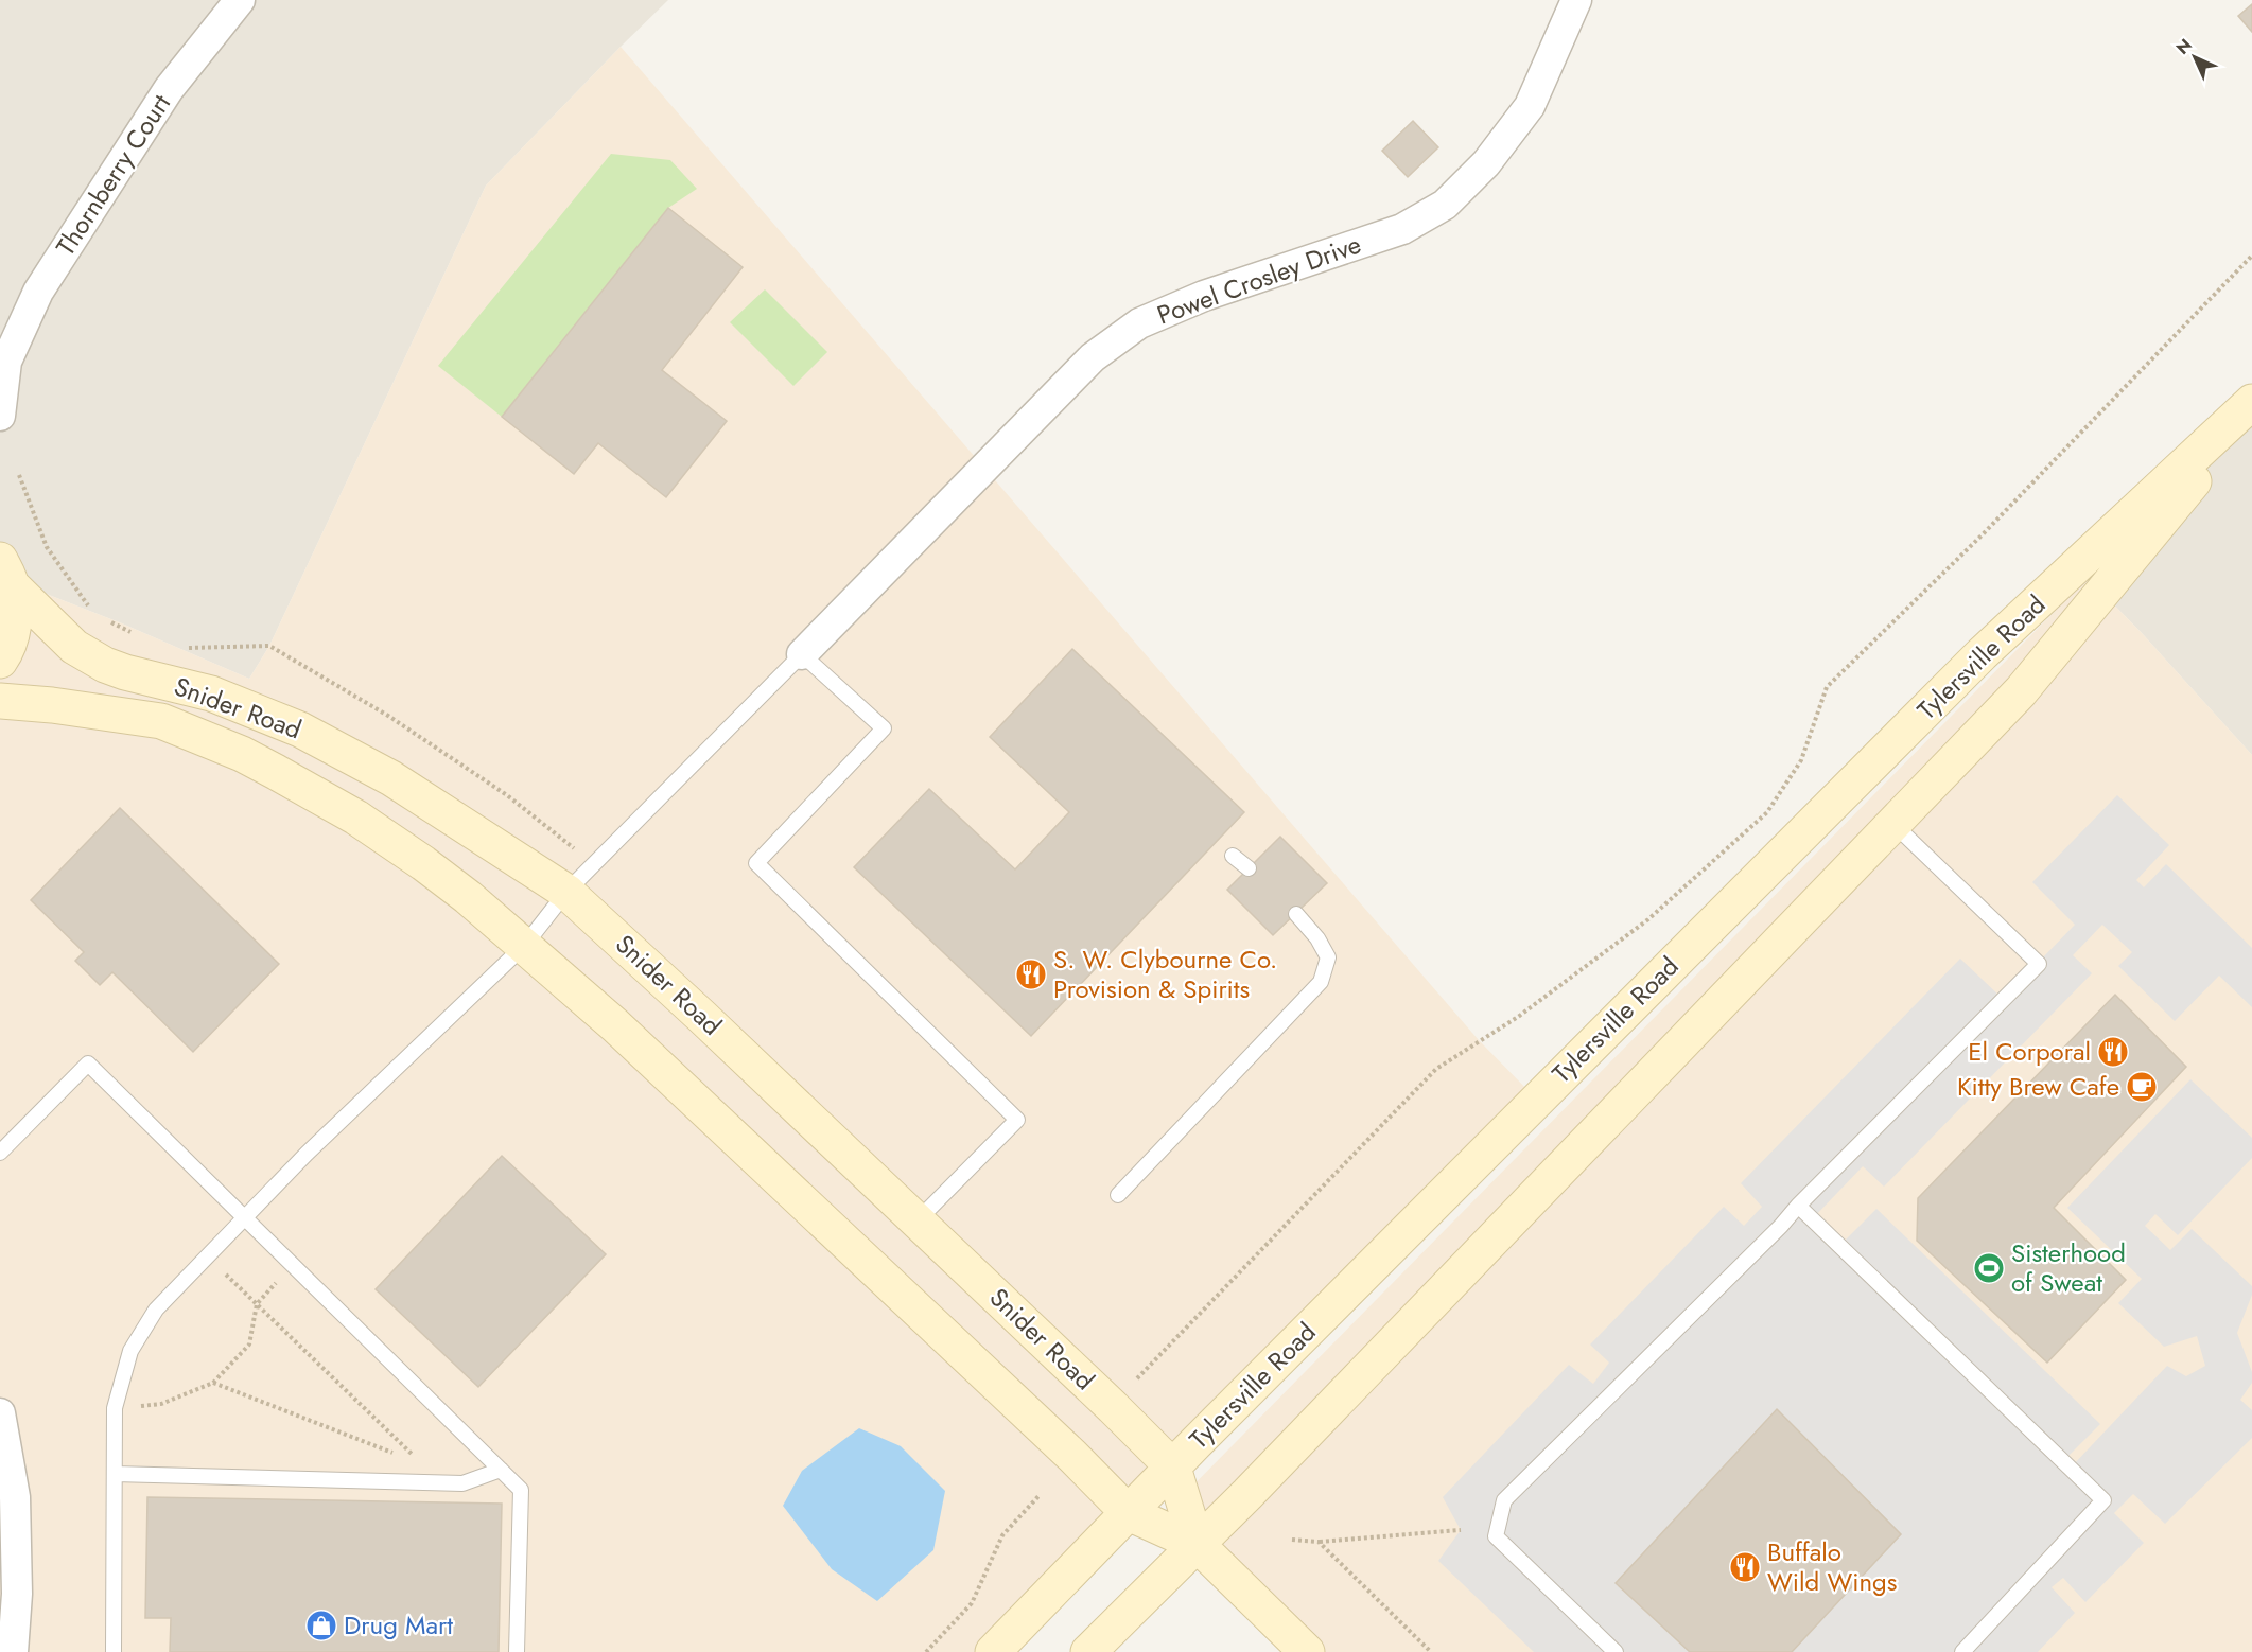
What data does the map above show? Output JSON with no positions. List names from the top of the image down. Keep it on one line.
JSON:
{"streets":{"main road":["Tylersville Road","Snider Road"],"street":["Thornberry Court","Powel Crosley Drive"]},"crossings":[["Tylersville Road","Snider Road"]],"places":{"restaurant":["S. W. Clybourne Co. Provision & Spirits","El Corporal","Buffalo Wild Wings"],"cafe":["Kitty Brew Cafe"],"sports":["Sisterhood of Sweat"],"shop":["Drug Mart"]},"north":"top left"}
